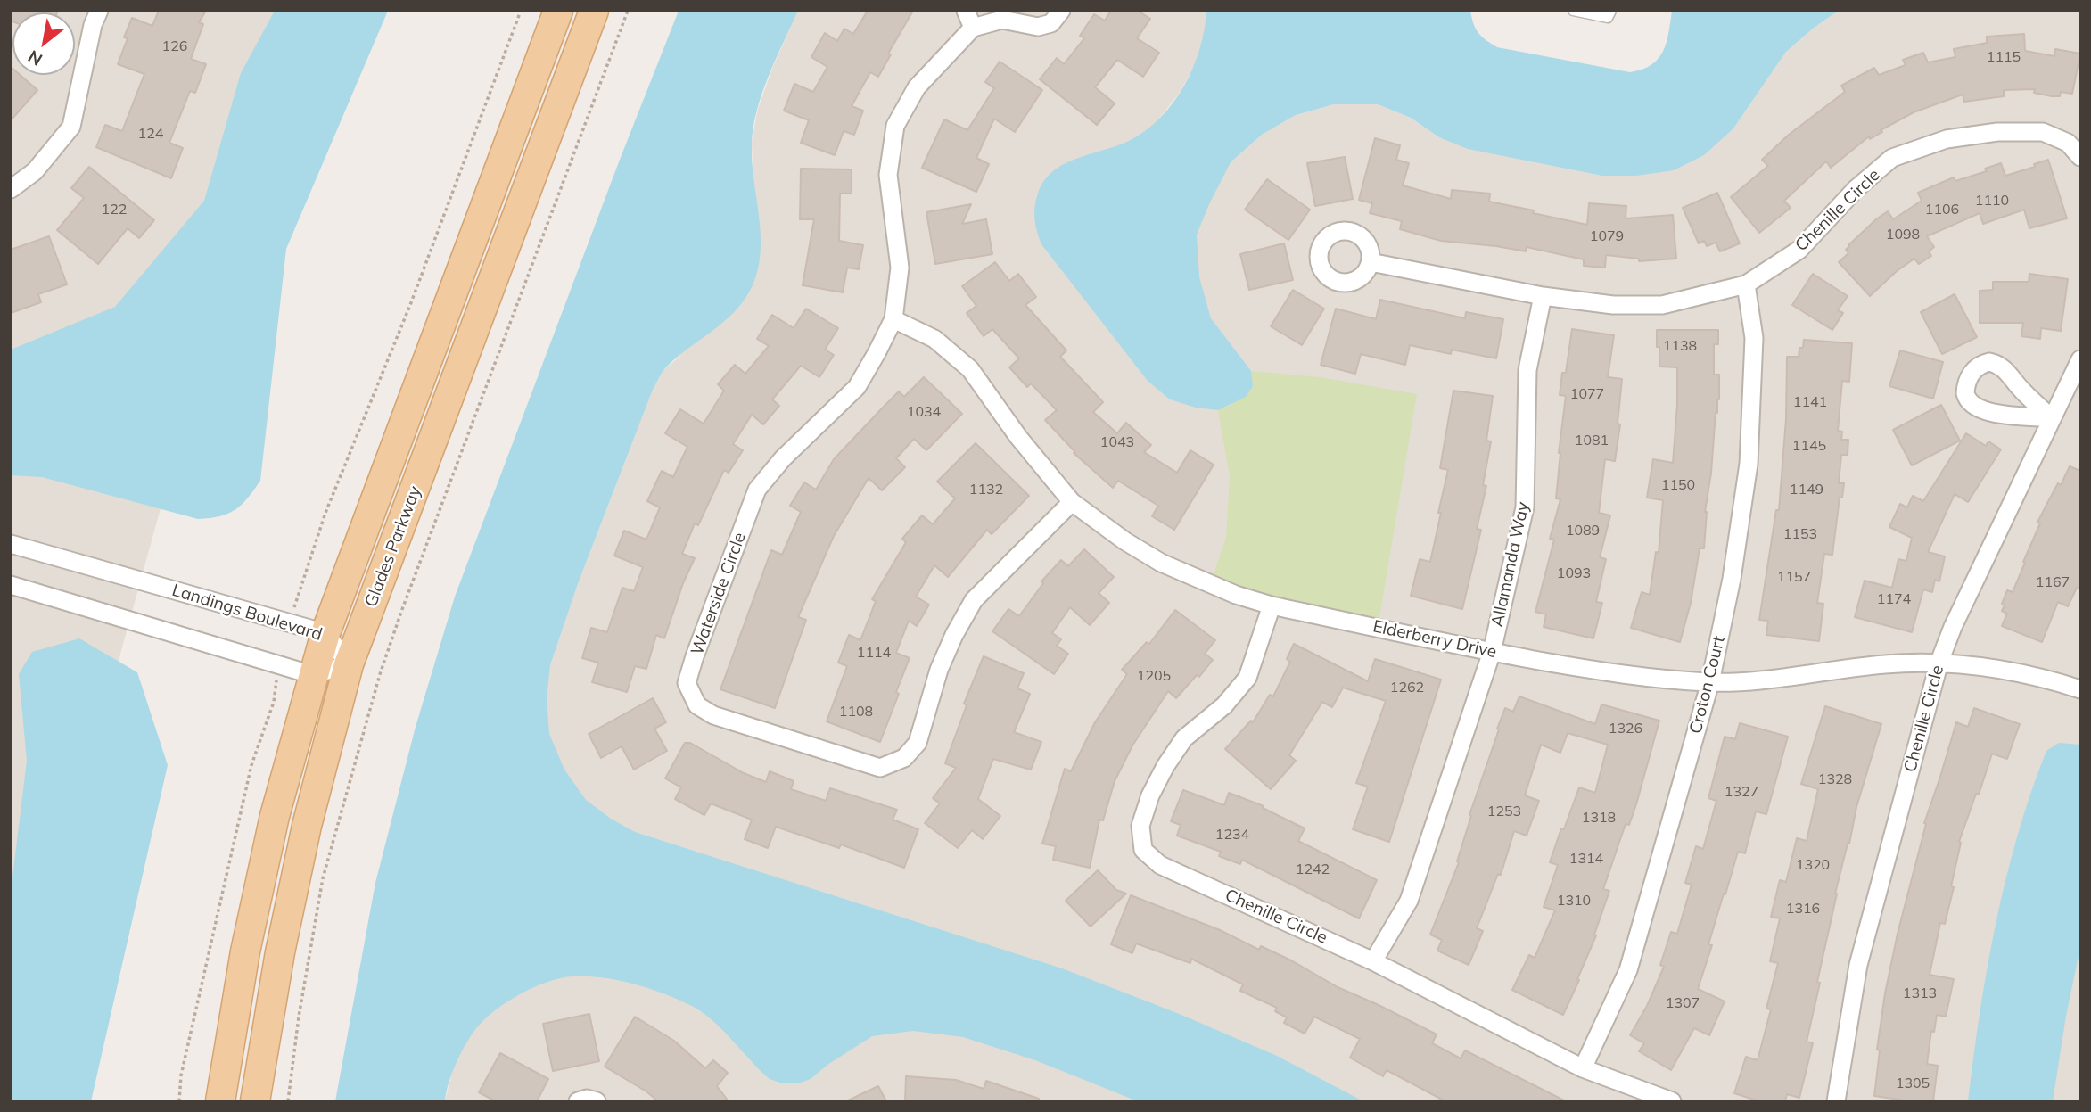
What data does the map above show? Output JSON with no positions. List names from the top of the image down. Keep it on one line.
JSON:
{"streets":{"main road":["Glades Parkway"],"street":["Chenille Circle","Allamanda Way","Waterside Circle","Landings Boulevard","Elderberry Drive","Croton Court"]},"crossings":[["Chenille Circle","Allamanda Way"],["Chenille Circle","Elderberry Drive"],["Chenille Circle","Croton Court"],["Glades Parkway","Landings Boulevard"],["Allamanda Way","Elderberry Drive"],["Waterside Circle","Elderberry Drive"],["Elderberry Drive","Croton Court"]],"house_numbers":["126","1115","124","1110","122","1106","1098","1079","1138","1077","1141","1034","1081","1043","1145","1150","1132","1149","1089","1153","1093","1157","1167","1174","1114","1205","1262","1108","1326","1328","1327","1253","1318","1234","1314","1320","1242","1310","1316","1313","1307","1305"],"north":"bottom left"}
